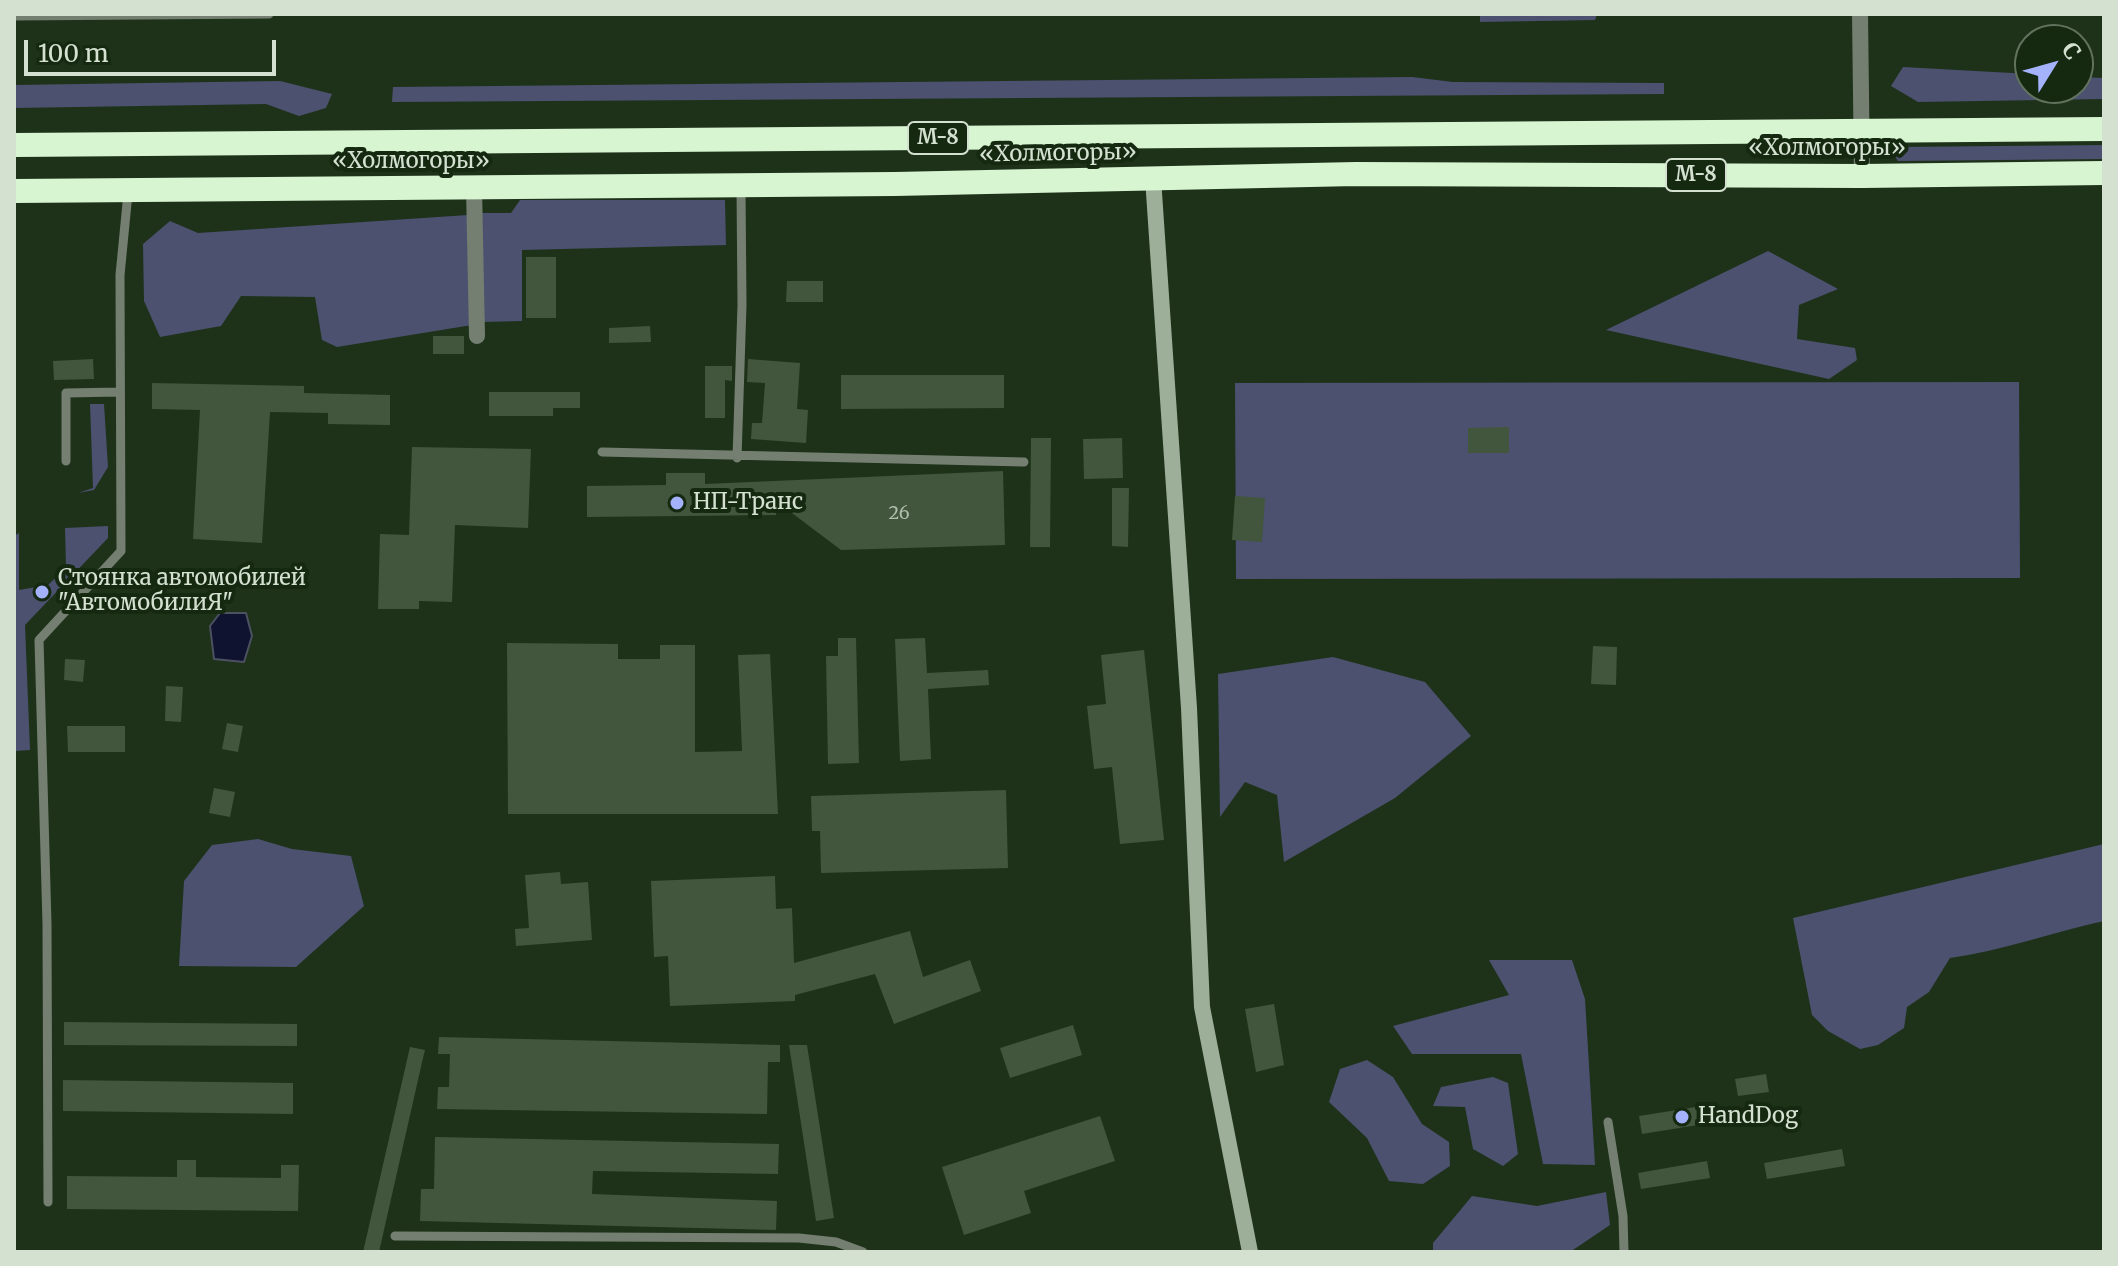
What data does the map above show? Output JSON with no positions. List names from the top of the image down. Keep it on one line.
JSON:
{"streets":{"highway":["М-8","«Холмогоры»"]},"places":["НП-Транс","Стоянка автомобилей \"АвтомобилиЯ\"","HandDog"],"house_numbers":["26"],"scale_bar":"100 m","north":"top right"}
